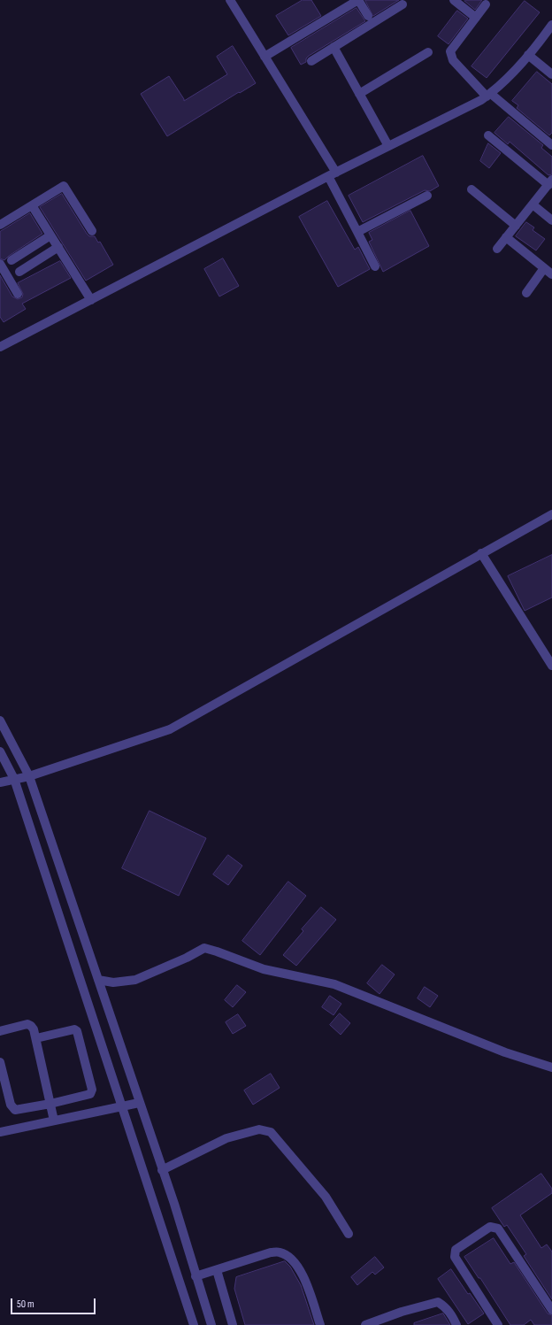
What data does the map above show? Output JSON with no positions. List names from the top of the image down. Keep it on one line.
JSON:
{"scale_bar":"50 m"}
